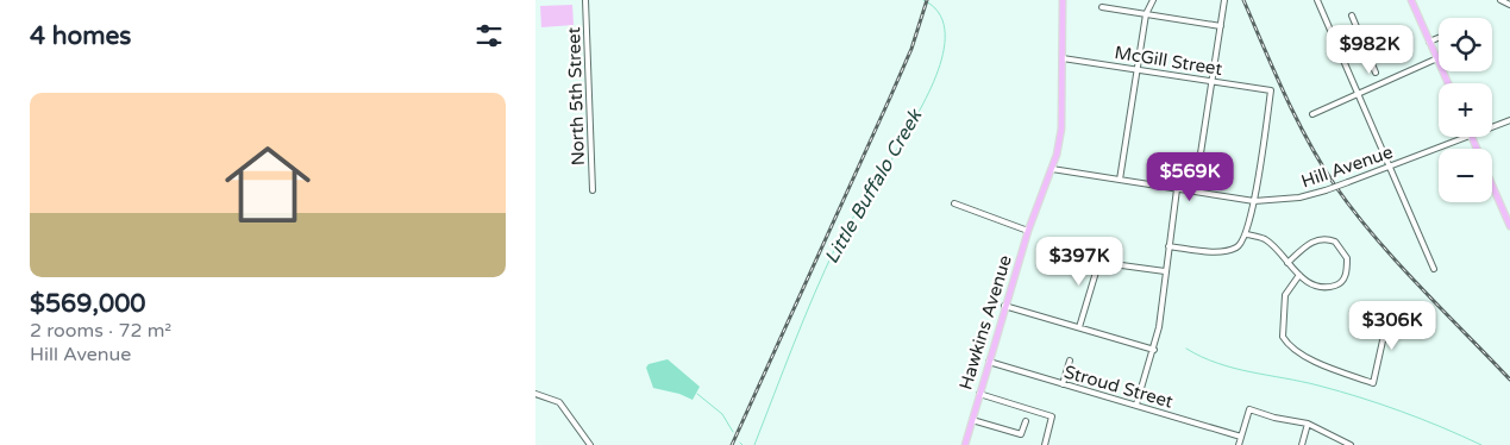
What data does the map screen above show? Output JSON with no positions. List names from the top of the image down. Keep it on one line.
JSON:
{"streets":{"main road":["Hawkins Avenue"],"street":["McGill Street","North 5th Street","Hill Avenue","Stroud Street"]},"crossings":[["McGill Street","Hill Avenue"],["McGill Street","Hawkins Avenue"],["Hill Avenue","Hawkins Avenue"],["Hawkins Avenue","Stroud Street"]],"water":["Little Buffalo Creek"],"page":{"heading":"4 homes","map_buttons":["+","−"],"price":["$982K","$569K","$397K","$306K"],"list":[{"name":"$569,000","note":"2 rooms · 72 m² · Hill Avenue"}]}}
